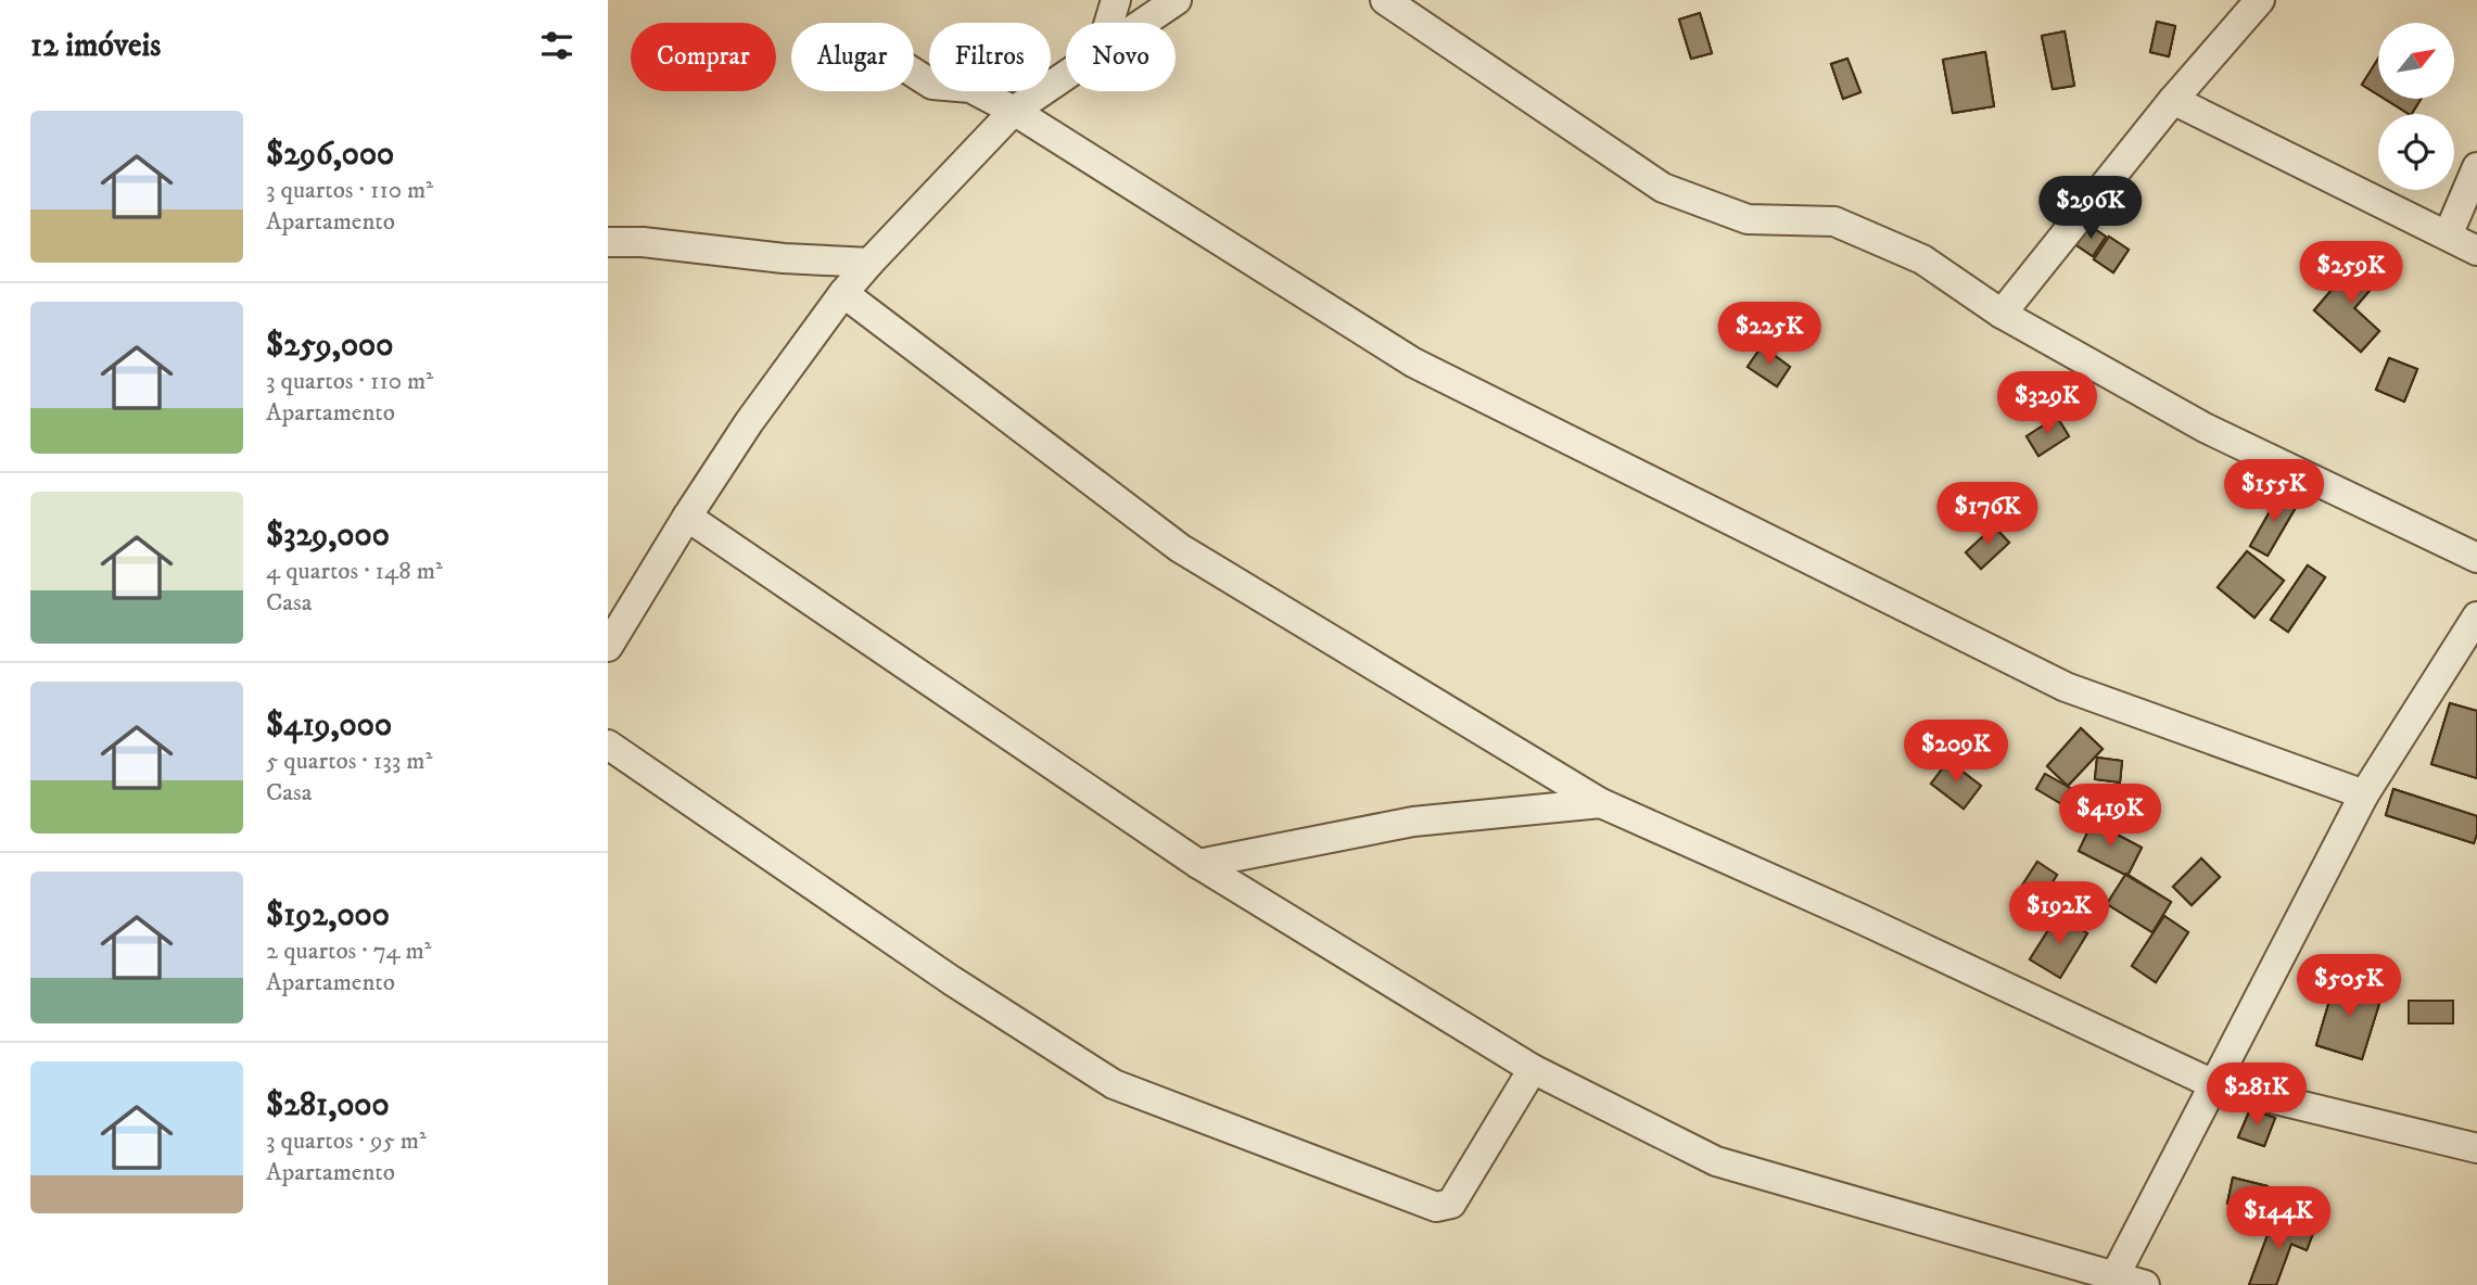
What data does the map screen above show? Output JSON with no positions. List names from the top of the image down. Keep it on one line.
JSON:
{"north":"top right","page":{"heading":"12 imóveis","chip":["Comprar","Alugar","Filtros","Novo"],"list":[{"name":"$296,000","note":"3 quartos · 110 m² · Apartamento"},{"name":"$259,000","note":"3 quartos · 110 m² · Apartamento"},{"name":"$329,000","note":"4 quartos · 148 m² · Casa"},{"name":"$419,000","note":"5 quartos · 133 m² · Casa"},{"name":"$192,000","note":"2 quartos · 74 m² · Apartamento"},{"name":"$281,000","note":"3 quartos · 95 m² · Apartamento"}],"price":["$296K","$259K","$225K","$329K","$155K","$176K","$209K","$419K","$192K","$505K","$281K","$144K"]}}
